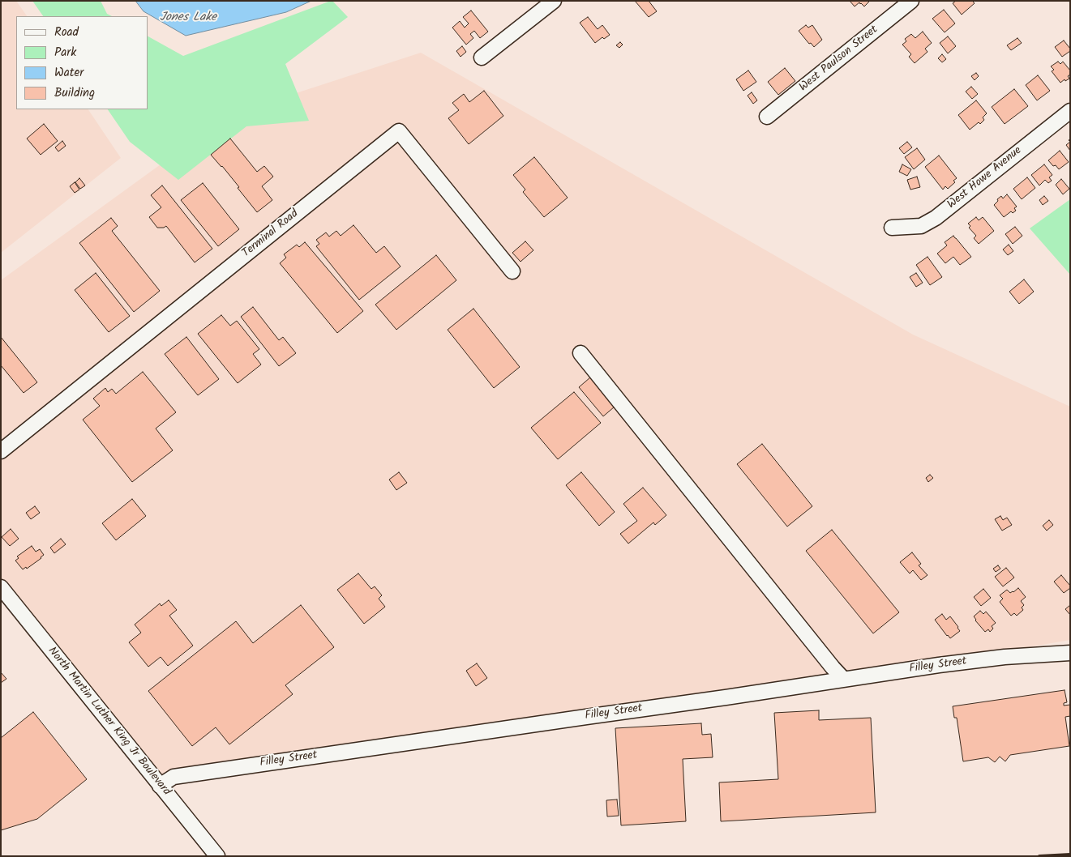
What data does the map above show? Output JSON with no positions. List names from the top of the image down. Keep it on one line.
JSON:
{"streets":{"street":["West Paulson Street","West Howe Avenue","Terminal Road","Filley Street","North Martin Luther King Jr Boulevard"]},"crossings":[["Filley Street","North Martin Luther King Jr Boulevard"]],"water":["Jones Lake"],"legend":["Road","Park","Water","Building"]}
